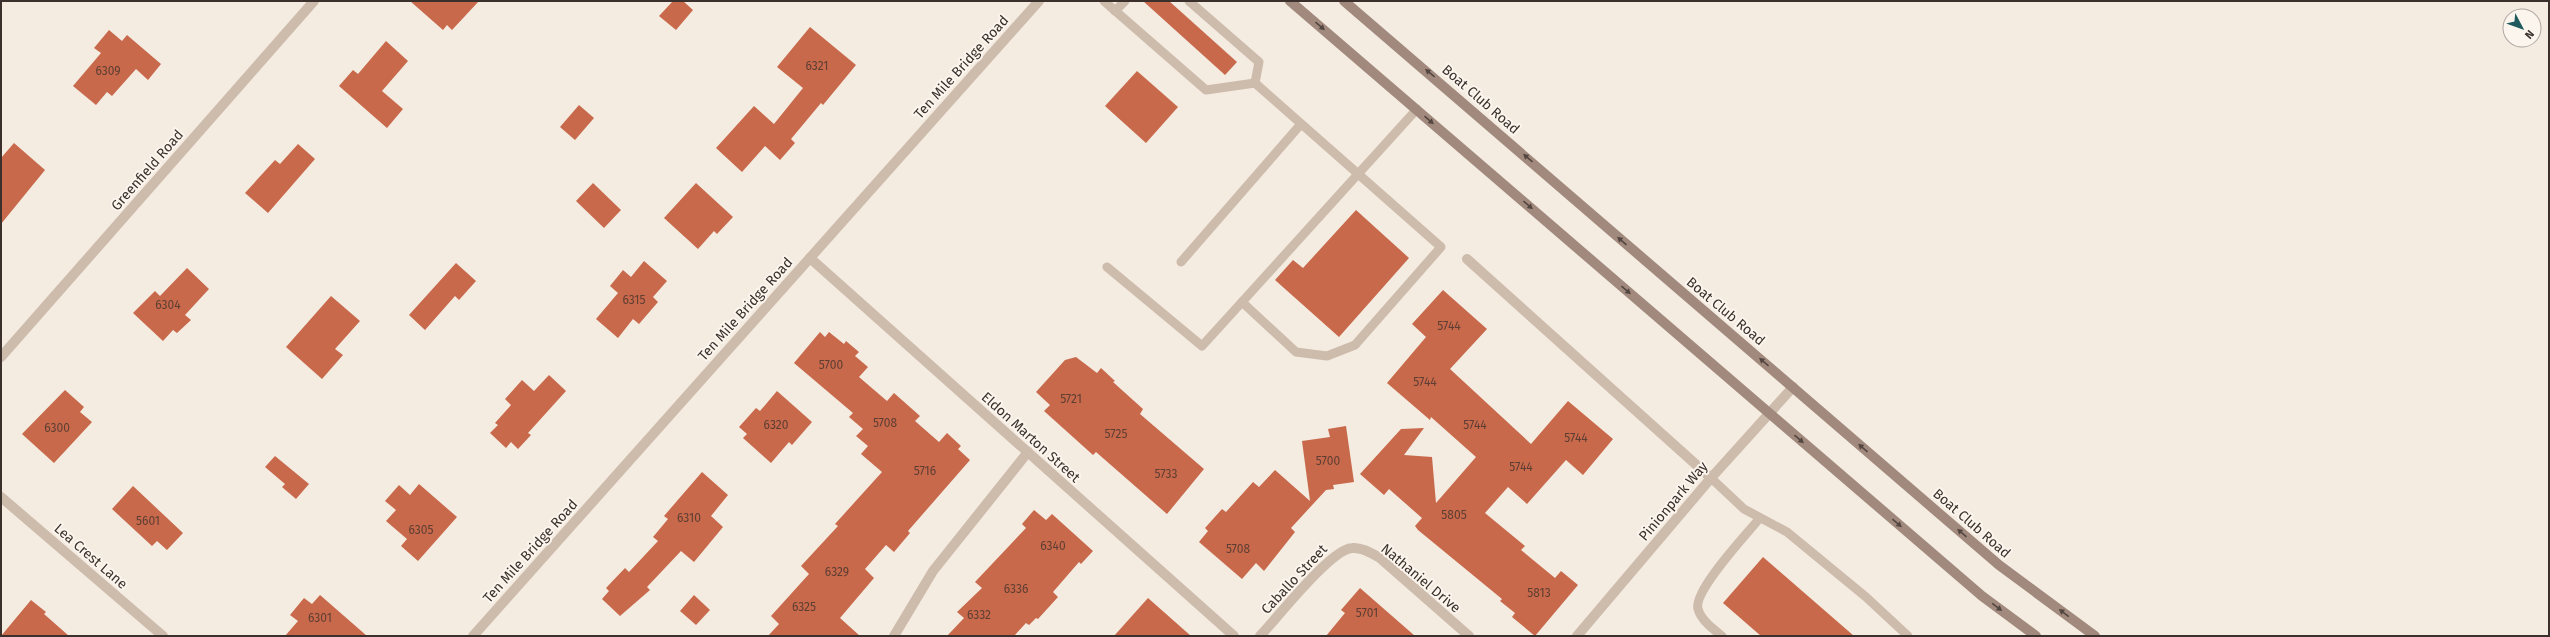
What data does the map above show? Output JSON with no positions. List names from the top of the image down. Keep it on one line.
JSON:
{"streets":{"main road":["Boat Club Road"],"street":["Ten Mile Bridge Road","Greenfield Road","Eldon Marton Street","Pinionpark Way","Lea Crest Lane","Nathaniel Drive","Caballo Street"]},"crossings":[["Ten Mile Bridge Road","Eldon Marton Street"],["Boat Club Road","Pinionpark Way"],["Nathaniel Drive","Caballo Street"]],"house_numbers":["6321","6309","6315","6304","5744","5700","5744","5721","5708","6320","5744","6300","5725","5744","5700","5744","5716","5733","5805","6310","5601","6305","6340","5708","6329","6336","5813","6325","5701","6332","6301"],"north":"bottom right"}
